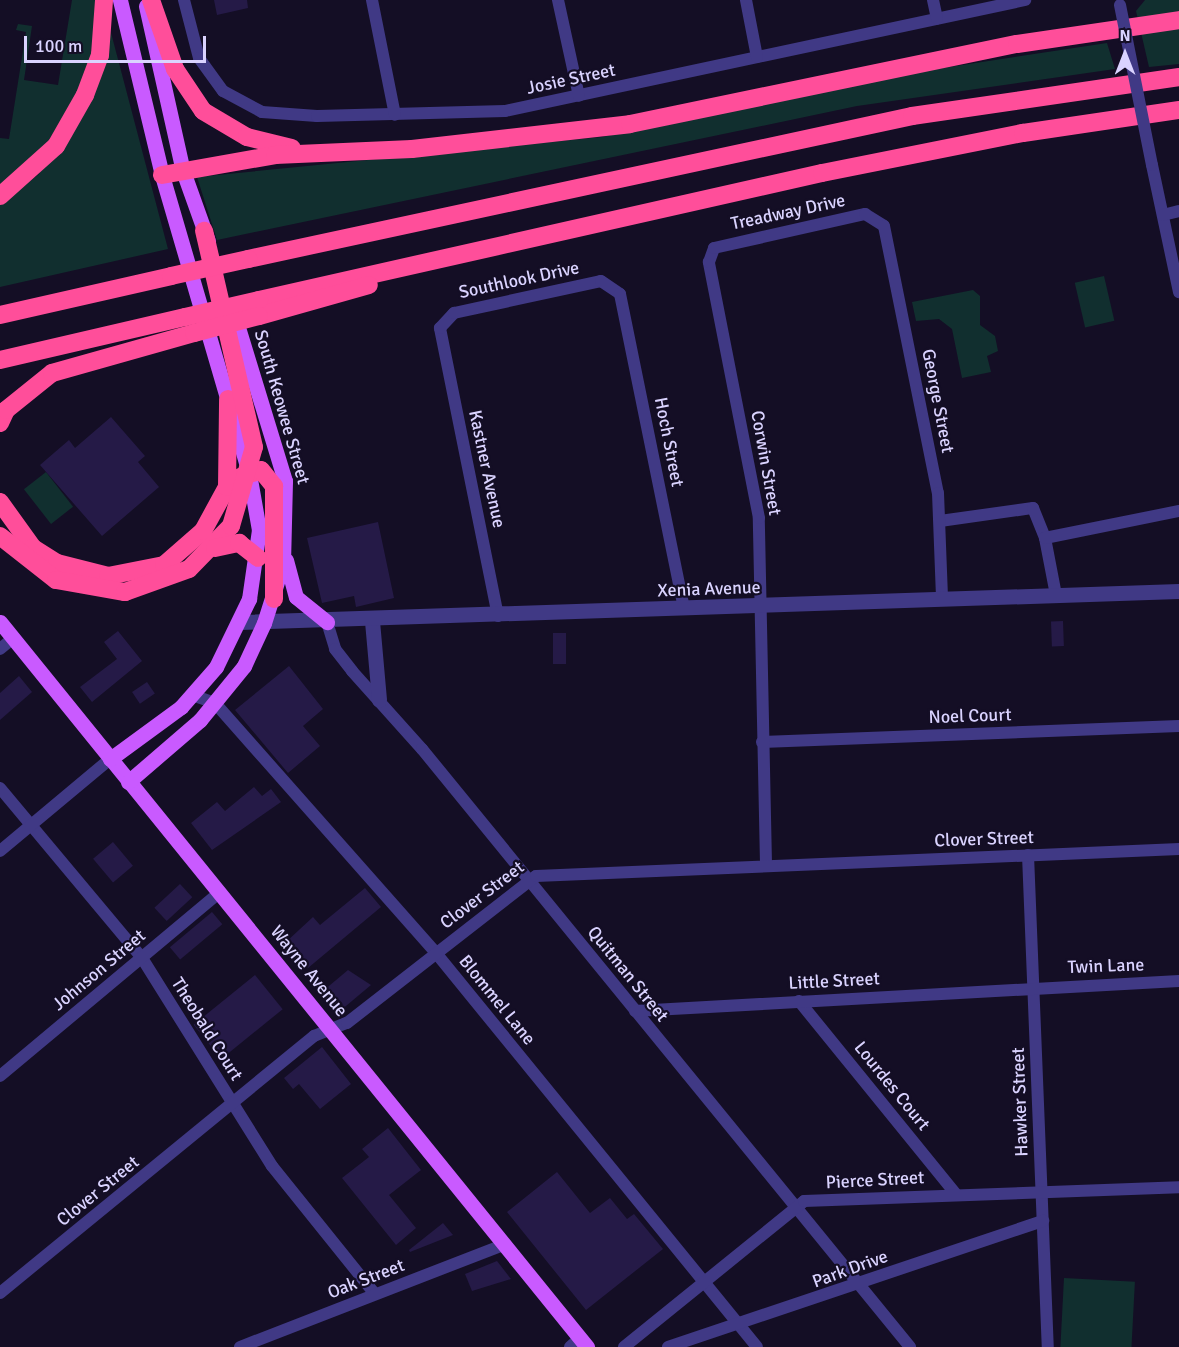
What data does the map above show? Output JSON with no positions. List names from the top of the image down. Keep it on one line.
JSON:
{"streets":{"main road":["South Keowee Street","Wayne Avenue"],"street":["Josie Street","Treadway Drive","Southlook Drive","George Street","Hoch Street","Corwin Street","Kastner Avenue","Xenia Avenue","Noel Court","Clover Street","Twin Lane","Johnson Street","Quitman Street","Little Street","Blommel Lane","Theobald Court","Lourdes Court","Hawker Street","Pierce Street","Park Drive","Oak Street"]},"crossings":[["Treadway Drive","George Street"],["Treadway Drive","Corwin Street"],["Southlook Drive","Hoch Street"],["Southlook Drive","Kastner Avenue"],["George Street","Xenia Avenue"],["South Keowee Street","Xenia Avenue"],["South Keowee Street","Wayne Avenue"],["South Keowee Street","Blommel Lane"],["Hoch Street","Xenia Avenue"],["Corwin Street","Xenia Avenue"],["Corwin Street","Noel Court"],["Corwin Street","Clover Street"],["Kastner Avenue","Xenia Avenue"],["Xenia Avenue","Quitman Street"],["Clover Street","Wayne Avenue"],["Clover Street","Quitman Street"],["Clover Street","Blommel Lane"],["Clover Street","Theobald Court"],["Clover Street","Hawker Street"],["Twin Lane","Little Street"],["Twin Lane","Hawker Street"],["Johnson Street","Wayne Avenue"],["Johnson Street","Theobald Court"],["Wayne Avenue","Oak Street"],["Quitman Street","Little Street"],["Quitman Street","Pierce Street"],["Quitman Street","Park Drive"],["Little Street","Lourdes Court"],["Little Street","Hawker Street"],["Blommel Lane","Park Drive"],["Theobald Court","Oak Street"],["Lourdes Court","Pierce Street"],["Hawker Street","Pierce Street"],["Hawker Street","Park Drive"]],"scale_bar":"100 m","north":"top"}
